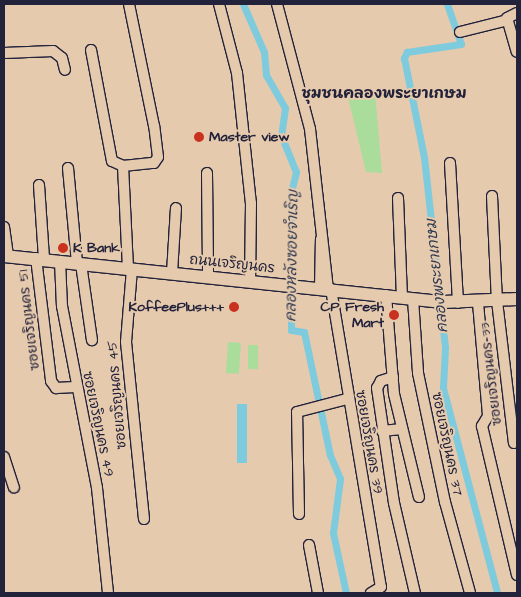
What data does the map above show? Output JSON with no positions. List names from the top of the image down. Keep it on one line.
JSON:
{"streets":{"main road":["ถนนเจริญนคร"],"street":["ซอยเจริญนคร 51","ซอยเจริญนคร 33","ซอยเจริญนคร 45","ซอยเจริญนคร 49","ซอยเจริญนคร 39","ซอยเจริญนคร 37"]},"crossings":[["ถนนเจริญนคร","ซอยเจริญนคร 51"],["ถนนเจริญนคร","ซอยเจริญนคร 33"],["ถนนเจริญนคร","ซอยเจริญนคร 45"],["ถนนเจริญนคร","ซอยเจริญนคร 49"],["ถนนเจริญนคร","ซอยเจริญนคร 39"],["ถนนเจริญนคร","ซอยเจริญนคร 37"],["ซอยเจริญนคร 51","ซอยเจริญนคร 49"]],"districts":["ชุมชนคลองพระยาเกษม"],"water":["คลองหลังซอยจำเริญ","คลองพระยาเกษม"],"places":["Master view","K Bank","KoffeePlus+++","CP Fresh Mart"]}
